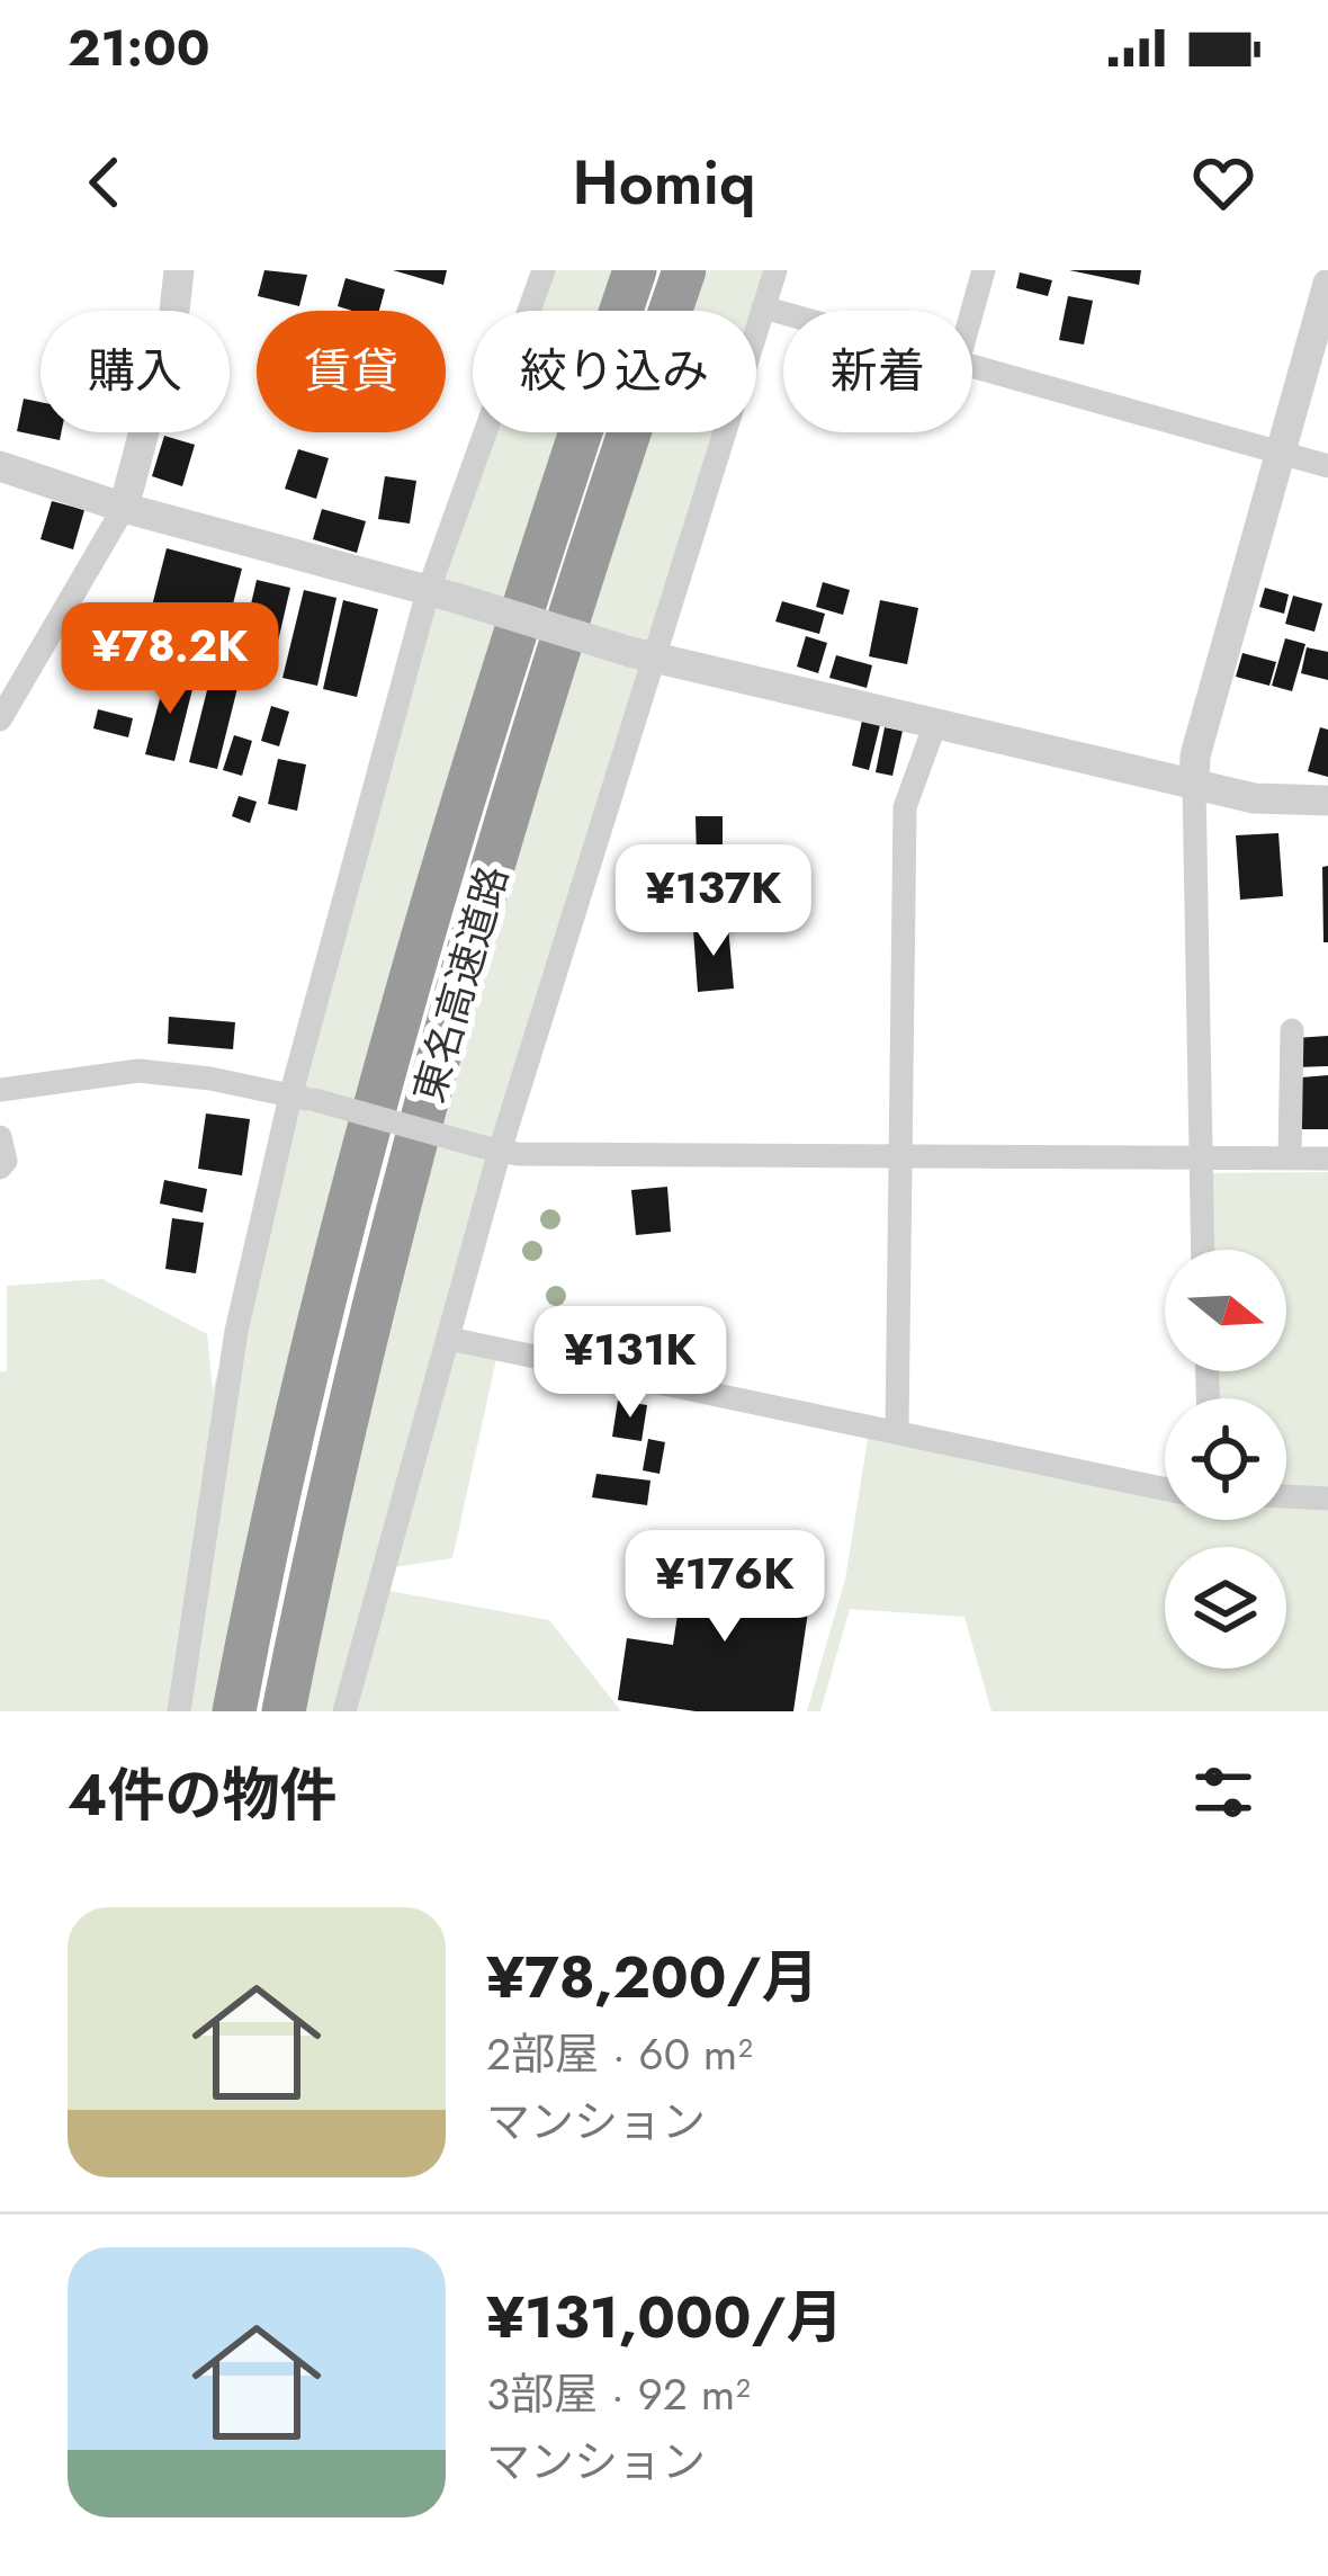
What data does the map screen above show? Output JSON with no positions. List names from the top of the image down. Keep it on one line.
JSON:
{"streets":{"highway":["東名高速道路"]},"north":"right","page":{"status":"21:00","header":"Homiq","chip":["購入","賃貸","絞り込み","新着"],"price":["¥78.2K","¥137K","¥131K","¥176K"],"heading":"4件の物件","list":[{"name":"¥78,200/月","note":"2部屋 · 60 m² · マンション"},{"name":"¥131,000/月","note":"3部屋 · 92 m² · マンション"}]}}
